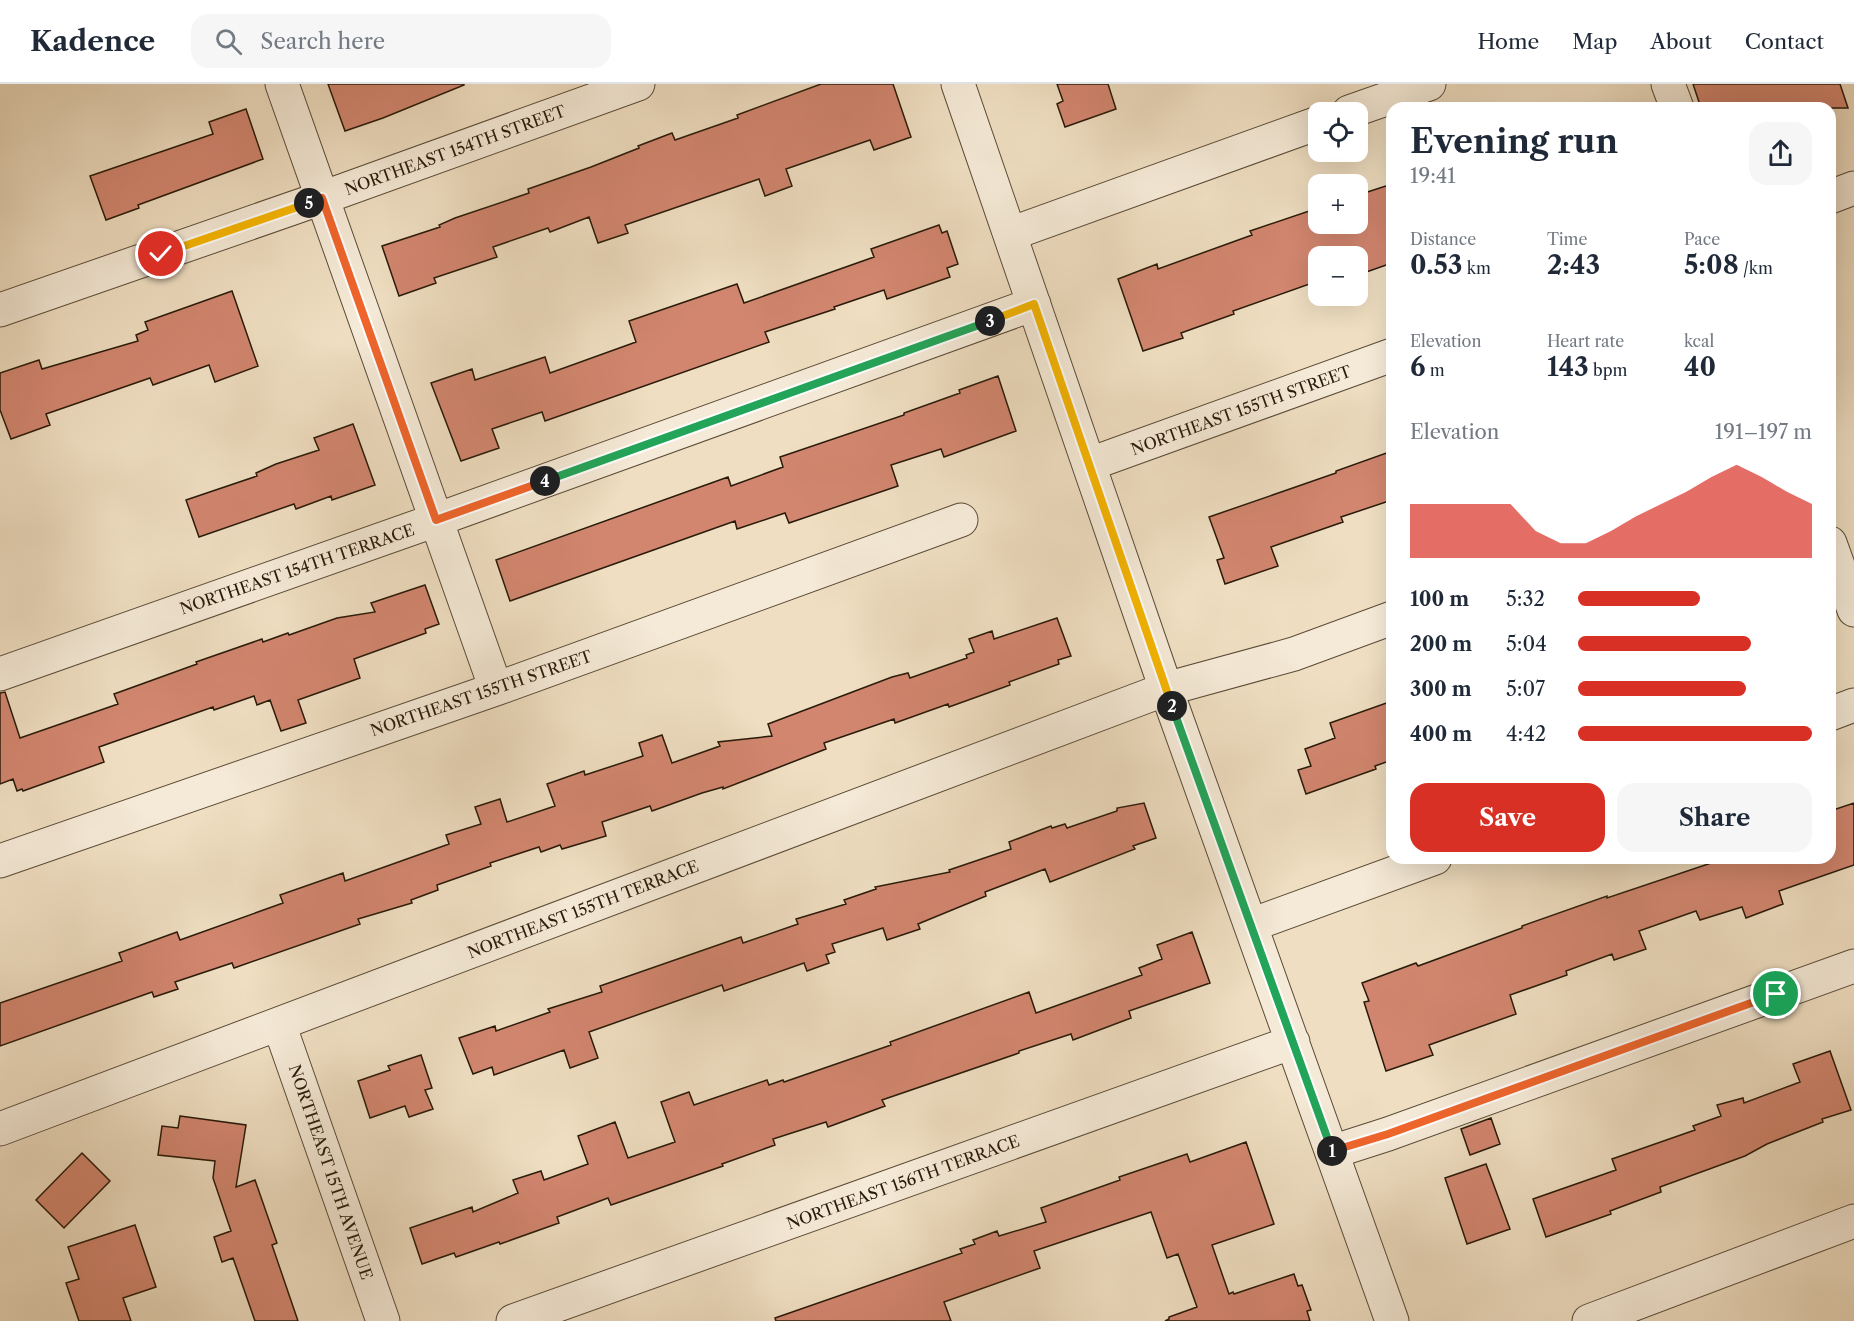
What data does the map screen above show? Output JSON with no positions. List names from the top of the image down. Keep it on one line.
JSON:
{"streets":{"street":["NORTHEAST 154TH STREET","NORTHEAST 155TH STREET","NORTHEAST 154TH TERRACE","NORTHEAST 155TH TERRACE","NORTHEAST 15TH AVENUE","NORTHEAST 156TH TERRACE"]},"crossings":[["NORTHEAST 155TH TERRACE","NORTHEAST 15TH AVENUE"]],"page":{"header":"Kadence","search":"Search here","nav":["Home","Map","About","Contact"],"map_buttons":["+","−"],"heading":["Evening run","19:41"],"pins":["5","3","4","2","1"],"stats":[["Distance","0.53 km"],["Time","2:43"],["Pace","5:08 /km"],["Elevation","6 m"],["Heart rate","143 bpm"],["kcal","40"]],"chart":["Elevation","191–197 m"],"list":[{"name":"100 m","note":"5:32"},{"name":"200 m","note":"5:04"},{"name":"300 m","note":"5:07"},{"name":"400 m","note":"4:42"}],"buttons":["Save","Share"]}}
